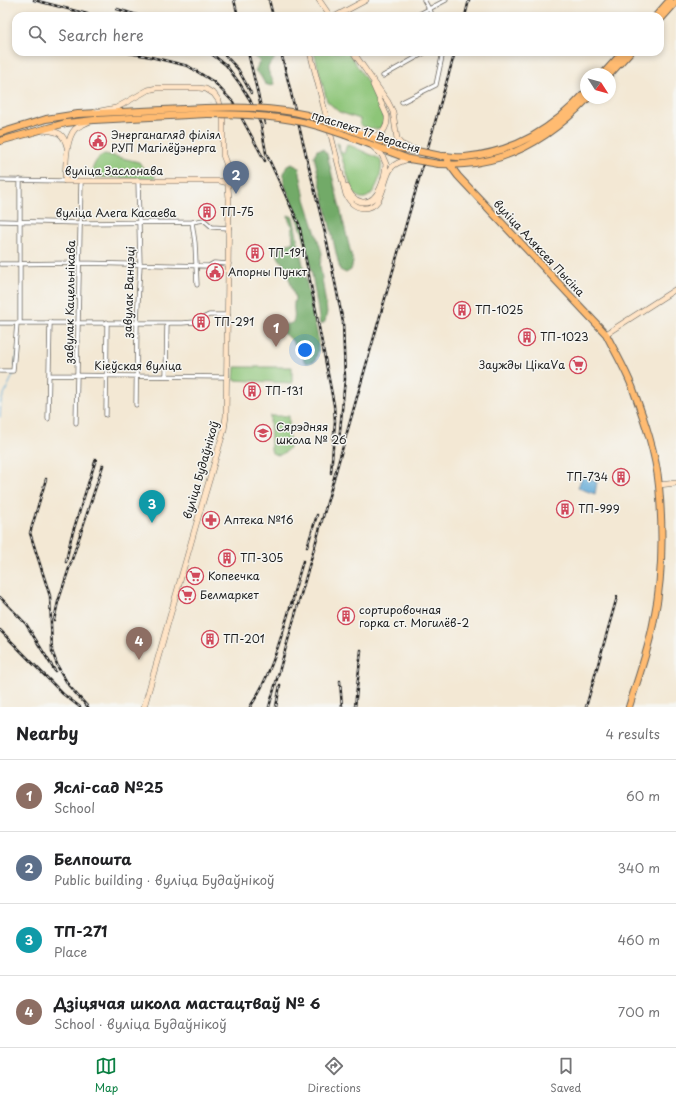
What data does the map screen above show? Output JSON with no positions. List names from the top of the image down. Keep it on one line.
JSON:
{"streets":{"main road":["праспект 17 Верасня","вуліца Заслонава","вуліца Аляксея Пысіна","вуліца Будаўнікоў"],"street":["вуліца Алега Касаева","завулак Ванцэці","завулак Кацельнікава","Кіеўская вуліца"]},"crossings":[["праспект 17 Верасня","вуліца Аляксея Пысіна"],["праспект 17 Верасня","вуліца Будаўнікоў"],["вуліца Заслонава","завулак Ванцэці"],["вуліца Заслонава","завулак Кацельнікава"],["вуліца Заслонава","вуліца Будаўнікоў"],["вуліца Алега Касаева","завулак Ванцэці"],["вуліца Алега Касаева","завулак Кацельнікава"],["вуліца Алега Касаева","вуліца Будаўнікоў"],["завулак Ванцэці","Кіеўская вуліца"],["завулак Кацельнікава","Кіеўская вуліца"],["Кіеўская вуліца","вуліца Будаўнікоў"]],"places":{"public building":["Энерганагляд філіял РУП Магілёўэнерга","Апорны Пункт"],"building":["ТП-75","ТП-191","ТП-1025","ТП-291","ТП-1023","ТП-131","ТП-734","ТП-999","ТП-305","сортировочная горка ст. Могилёв-2","ТП-201"],"supermarket":["Заужды ЦікаVа","Копеечка","Белмаркет"],"school or university":["Сярэдняя школа № 26"],"pharmacy":["Аптека №16"]},"north":"bottom right","page":{"search":"Search here","pins":["2","1","3","4"],"heading":["Nearby","4 results"],"list":[{"mark":"1","name":"Яслі-сад №25","note":"School","value":"60 m"},{"mark":"2","name":"Белпошта","note":"Public building · вуліца Будаўнікоў","value":"340 m"},{"mark":"3","name":"ТП-271","note":"Place","value":"460 m"},{"mark":"4","name":"Дзіцячая школа мастацтваў № 6","note":"School · вуліца Будаўнікоў","value":"700 m"}],"nav":["Map","Directions","Saved"]}}
